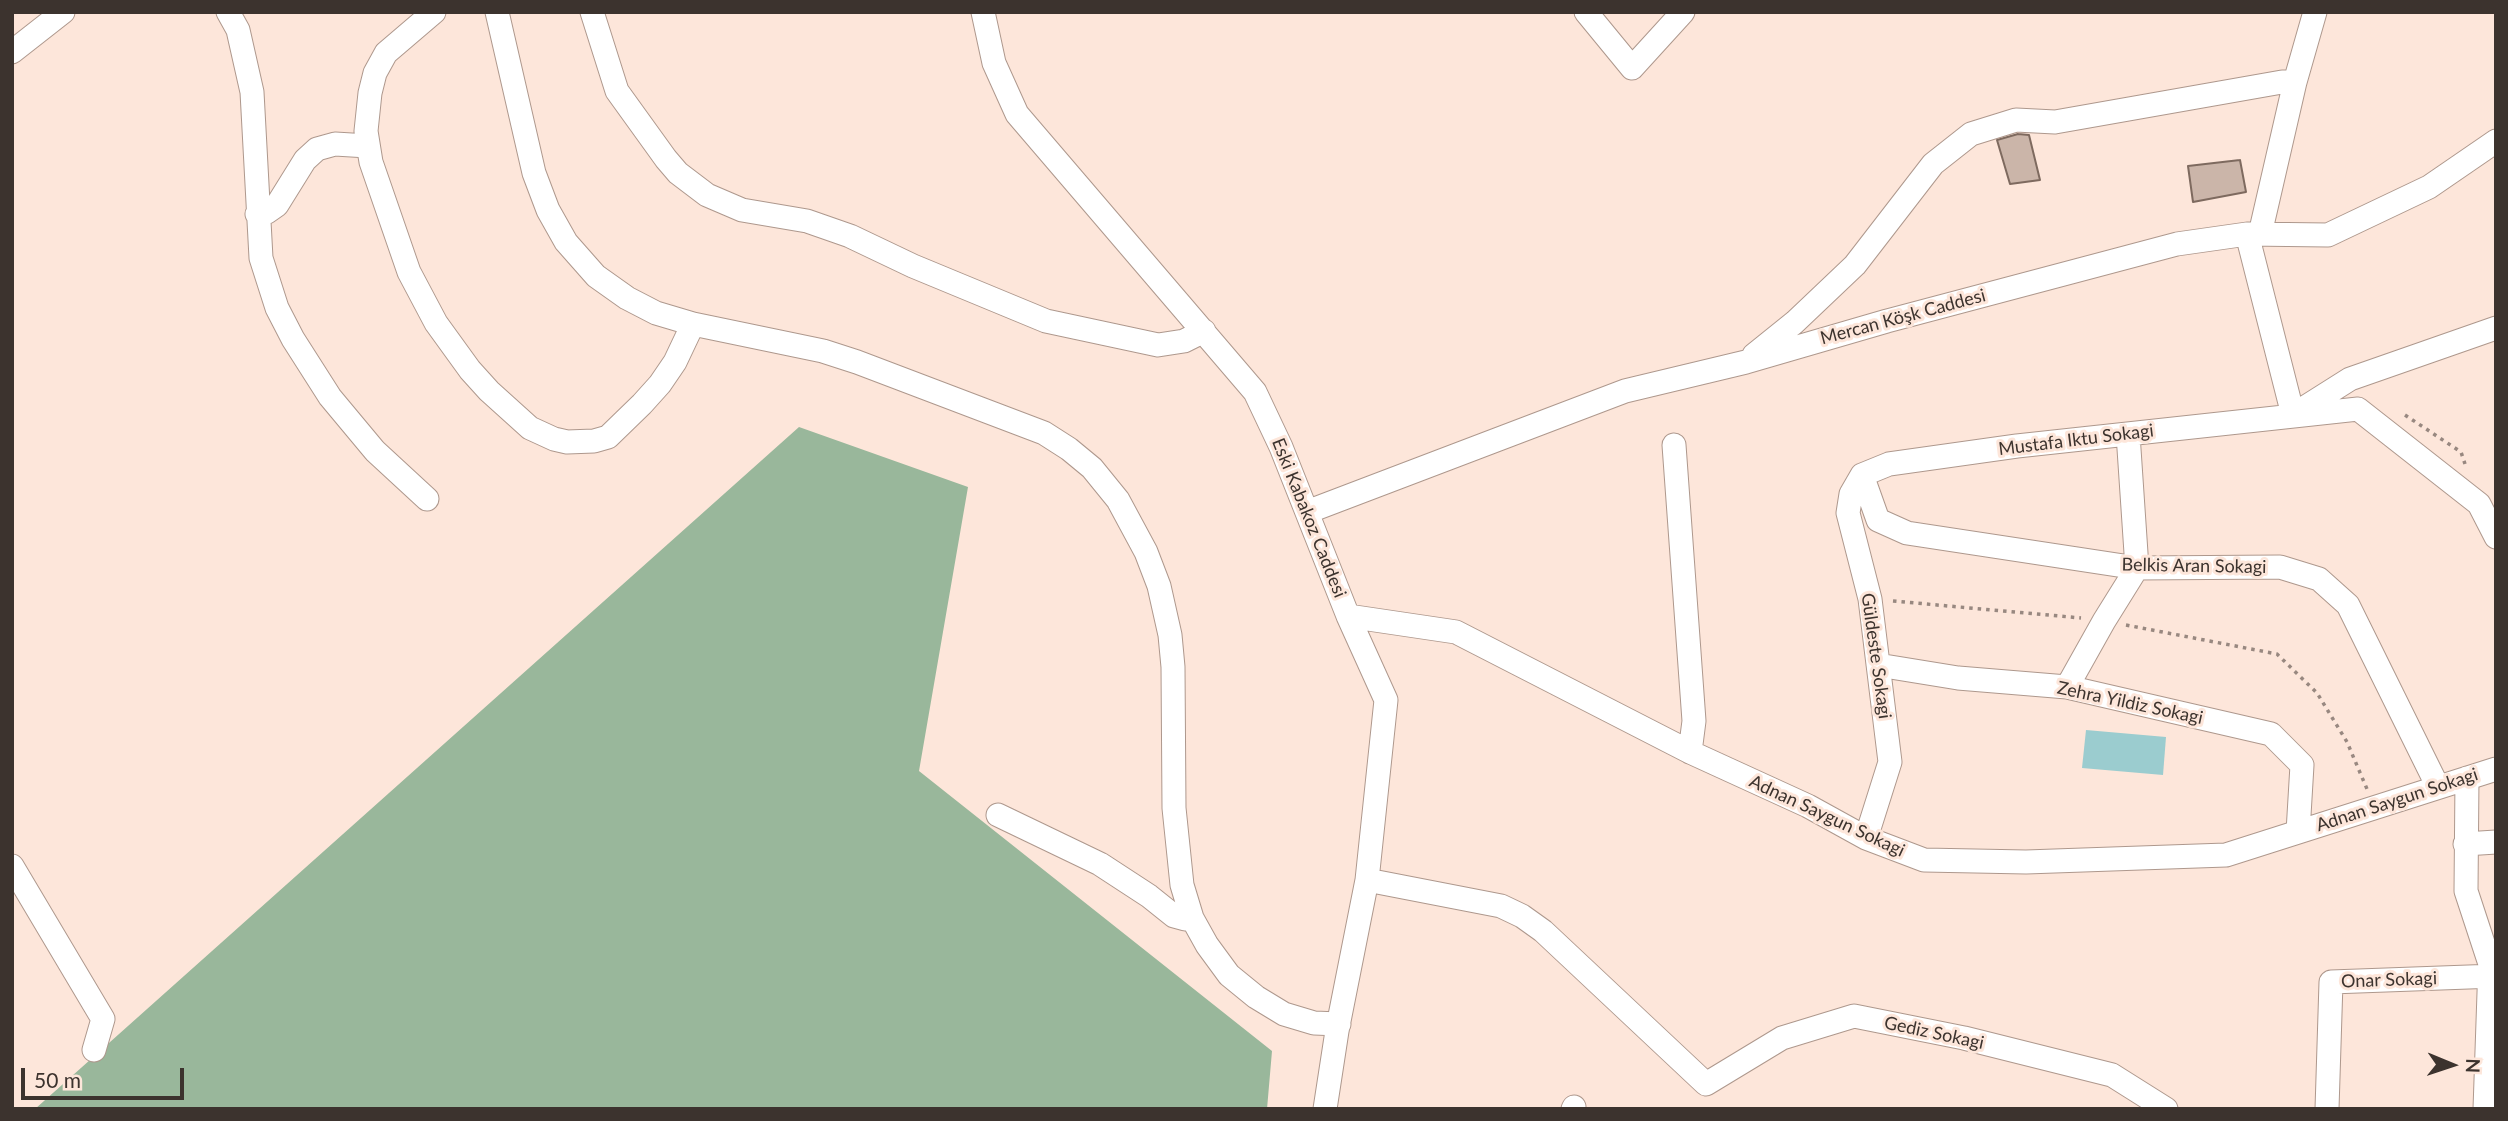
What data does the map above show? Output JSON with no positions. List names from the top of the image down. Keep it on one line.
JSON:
{"streets":{"street":["Mercan Köşk Caddesi","Mustafa Iktu Sokagi","Eski Kabakoz Caddesi","Belkis Aran Sokagi","Güldeste Sokagi","Zehra Yildiz Sokagi","Adnan Saygun Sokagi","Onar Sokagi","Gediz Sokagi"]},"crossings":[["Mercan Köşk Caddesi","Eski Kabakoz Caddesi"],["Mustafa Iktu Sokagi","Belkis Aran Sokagi"],["Mustafa Iktu Sokagi","Güldeste Sokagi"],["Eski Kabakoz Caddesi","Adnan Saygun Sokagi"],["Eski Kabakoz Caddesi","Gediz Sokagi"],["Belkis Aran Sokagi","Güldeste Sokagi"],["Belkis Aran Sokagi","Adnan Saygun Sokagi"],["Güldeste Sokagi","Zehra Yildiz Sokagi"],["Güldeste Sokagi","Adnan Saygun Sokagi"],["Zehra Yildiz Sokagi","Adnan Saygun Sokagi"]],"scale_bar":"50 m","north":"right"}
